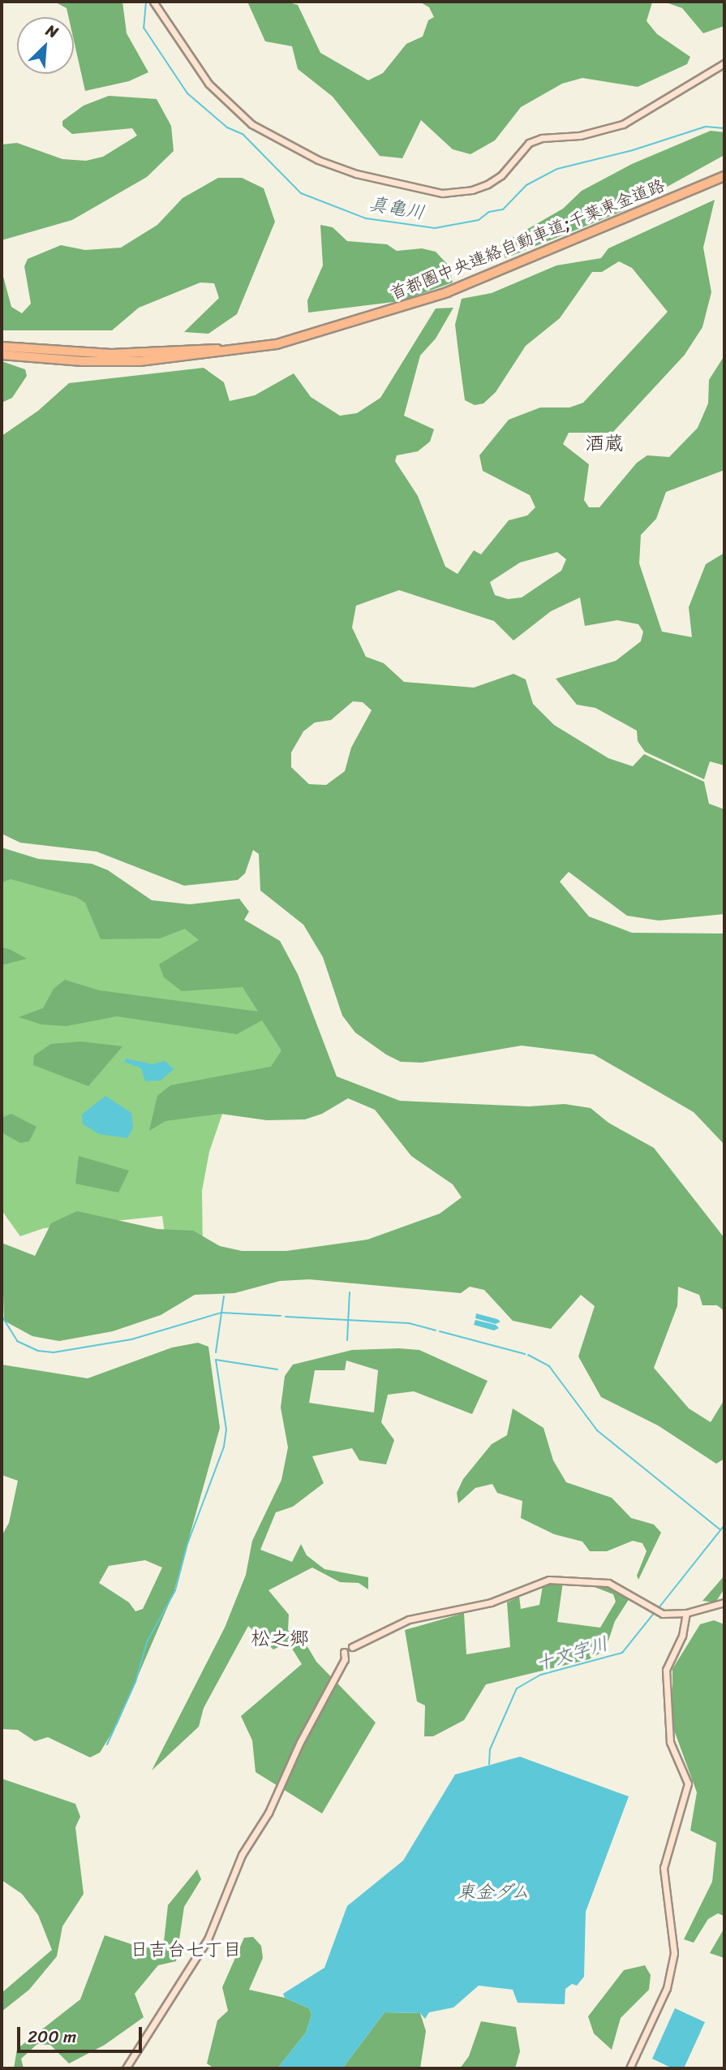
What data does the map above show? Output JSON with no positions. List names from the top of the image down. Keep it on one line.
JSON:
{"streets":{"highway":["首都圏中央連絡自動車道;千葉東金道路"]},"districts":["酒蔵","松之郷","日吉台七丁目"],"water":["真亀川","十文字川","東金ダム"],"scale_bar":"200 m","north":"top right"}
